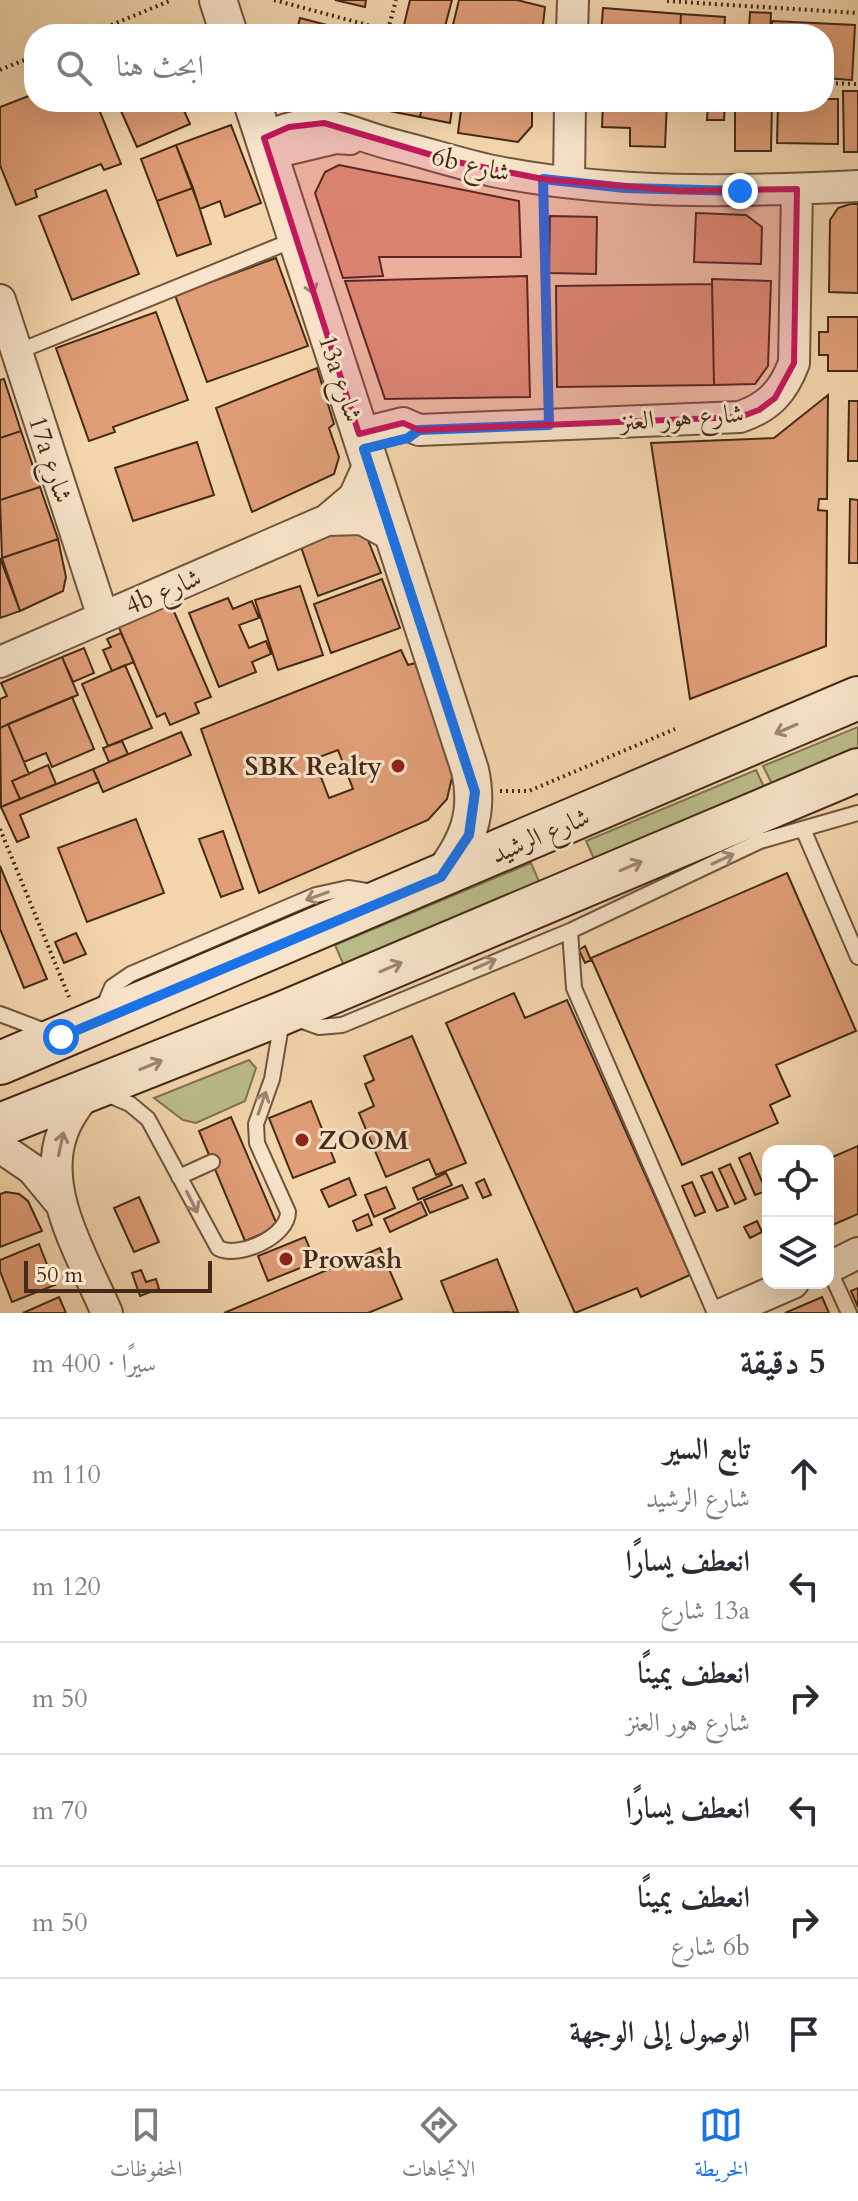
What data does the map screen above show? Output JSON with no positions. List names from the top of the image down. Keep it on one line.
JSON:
{"streets":{"main road":["شارع الرشيد"],"street":["6b شارع","13a شارع","شارع هور العنز","17a شارع","4b شارع"]},"crossings":[["6b شارع","13a شارع"],["6b شارع","شارع هور العنز"],["13a شارع","شارع هور العنز"],["13a شارع","4b شارع"],["13a شارع","شارع الرشيد"],["شارع هور العنز","4b شارع"],["17a شارع","4b شارع"]],"places":["SBK Realty","ZOOM","Prowash"],"scale_bar":"50 m","page":{"search":"ابحث هنا","scale":"50 m","heading":["5 دقيقة","سيرًا · 400 m"],"list":[["تابع السير","شارع الرشيد","110 m"],["انعطف يسارًا","13a شارع","120 m"],["انعطف يمينًا","شارع هور العنز","50 m"],["انعطف يسارًا","70 m"],["انعطف يمينًا","6b شارع","50 m"],"الوصول إلى الوجهة"],"nav":["الخريطة","الاتجاهات","المحفوظات"]}}
